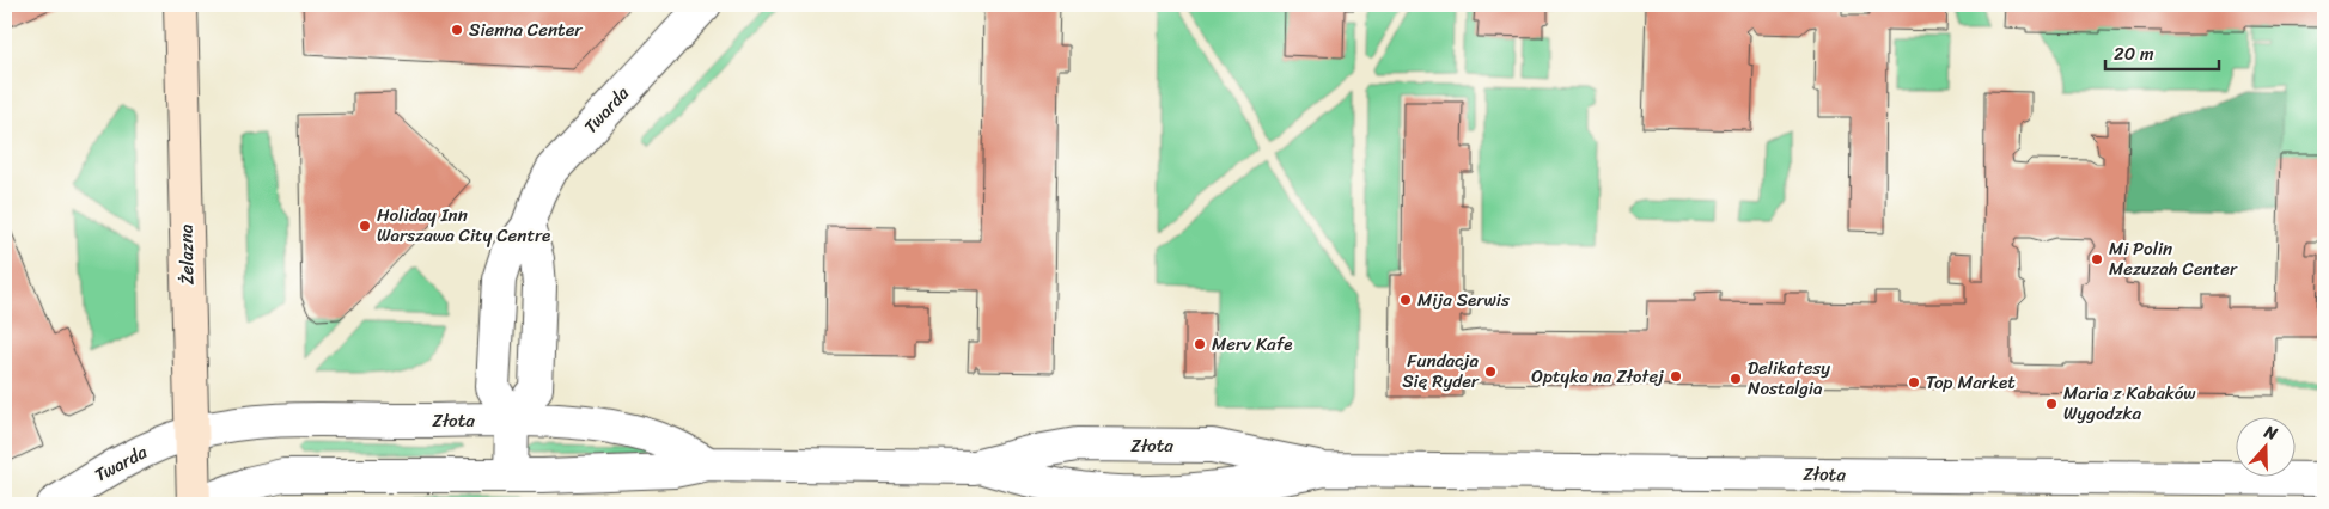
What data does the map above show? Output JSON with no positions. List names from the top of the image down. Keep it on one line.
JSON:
{"streets":{"street":["Twarda","Żelazna","Złota"]},"crossings":[["Twarda","Żelazna"],["Twarda","Złota"],["Żelazna","Złota"]],"places":["Sienna Center","Holiday Inn Warszawa City Centre","Mi Polin Mezuzah Center","Mija Serwis","Merv Kafe","Fundacja Się Ryder","Optyka na Złotej","Delikatesy Nostalgia","Top Market","Maria z Kabaków Wygodzka"],"scale_bar":"20 m","north":"top"}
